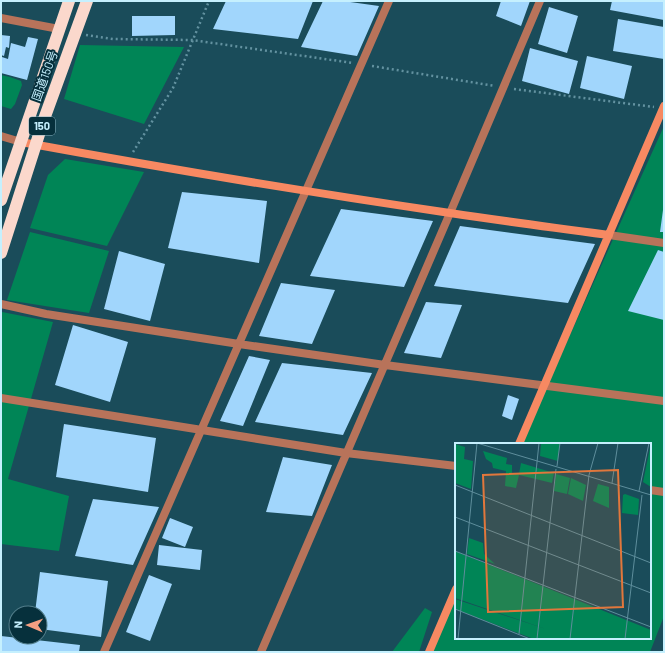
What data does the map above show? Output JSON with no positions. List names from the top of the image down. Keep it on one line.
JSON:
{"streets":{"highway":["国道150号","150"]},"north":"left"}
